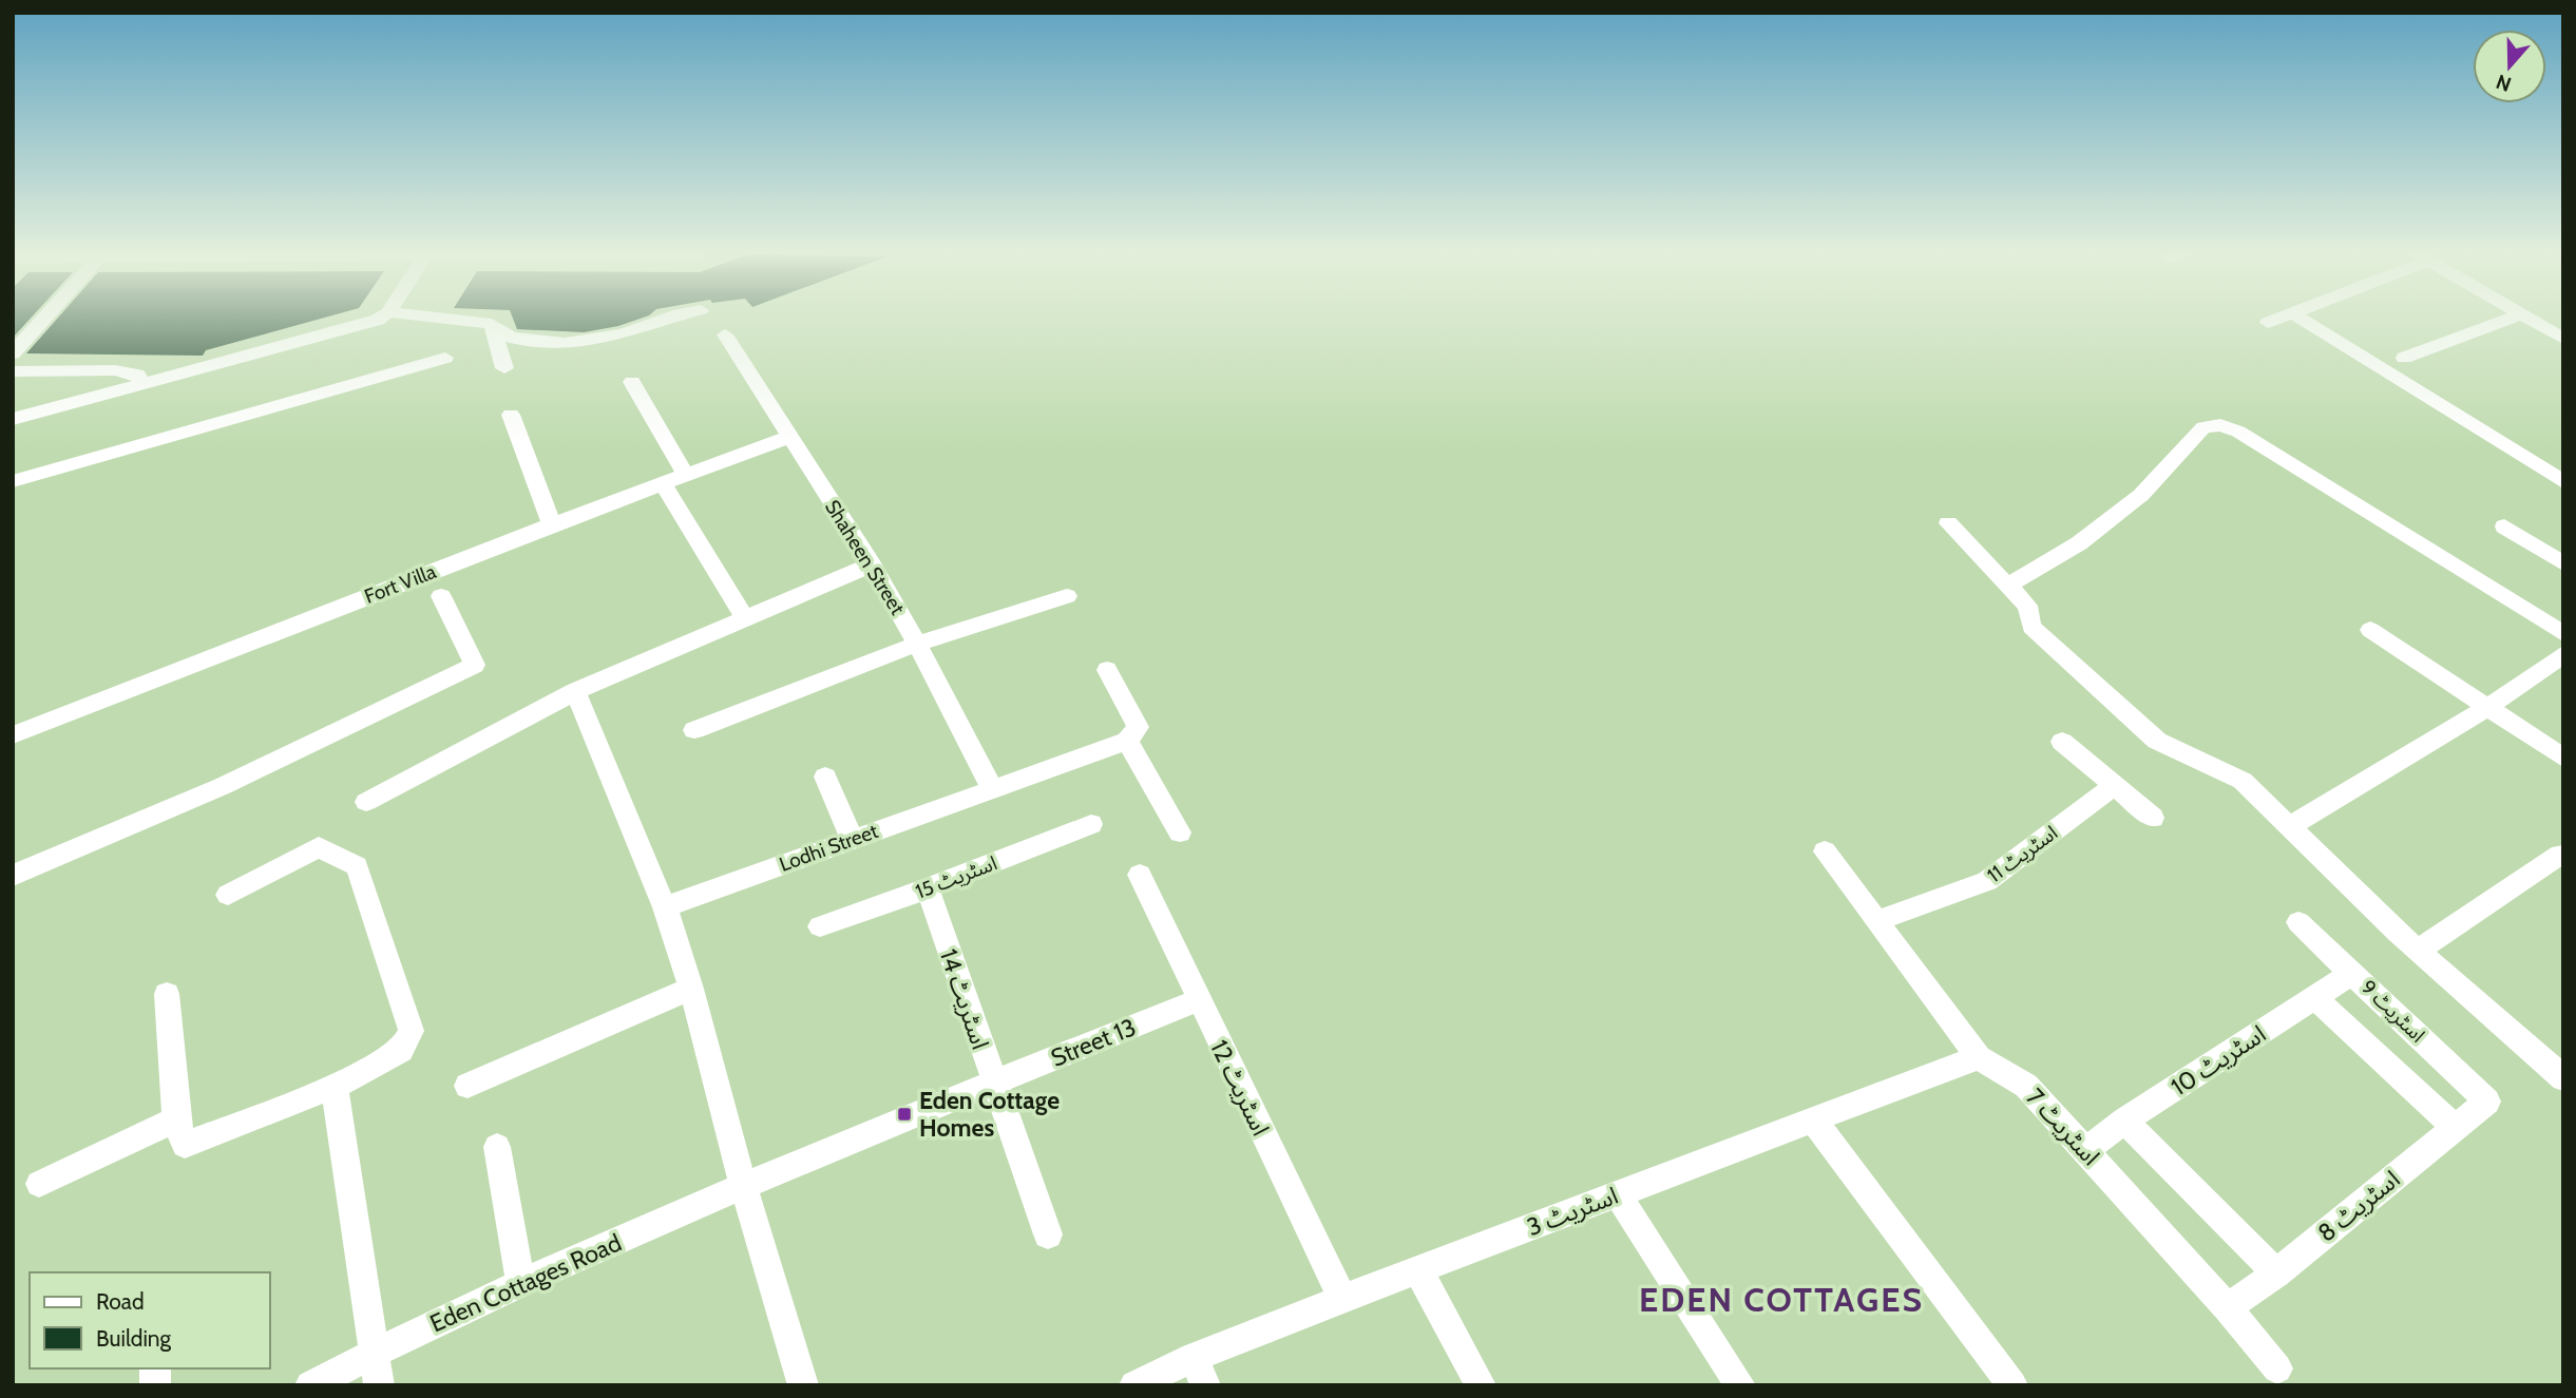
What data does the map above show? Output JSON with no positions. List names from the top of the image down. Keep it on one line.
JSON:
{"streets":{"street":["Shaheen Street","Fort Villa","Lodhi Street","اسٹریٹ 11","اسٹریٹ 15","اسٹریٹ 14","اسٹریٹ 9","Street 13","اسٹریٹ 10","اسٹریٹ 12","اسٹریٹ 7","اسٹریٹ 8","اسٹریٹ 3","Eden Cottages Road"]},"crossings":[["Shaheen Street","Fort Villa"],["Shaheen Street","Lodhi Street"],["اسٹریٹ 11","اسٹریٹ 7"],["اسٹریٹ 15","اسٹریٹ 14"],["اسٹریٹ 14","Street 13"],["اسٹریٹ 9","اسٹریٹ 10"],["اسٹریٹ 9","اسٹریٹ 8"],["Street 13","اسٹریٹ 12"],["Street 13","Eden Cottages Road"],["اسٹریٹ 10","اسٹریٹ 7"],["اسٹریٹ 12","اسٹریٹ 3"],["اسٹریٹ 7","اسٹریٹ 8"],["اسٹریٹ 7","اسٹریٹ 3"]],"districts":["EDEN COTTAGES"],"places":{"transit":["Eden Cottage Homes"]},"legend":["Road","Building"],"north":"bottom"}
